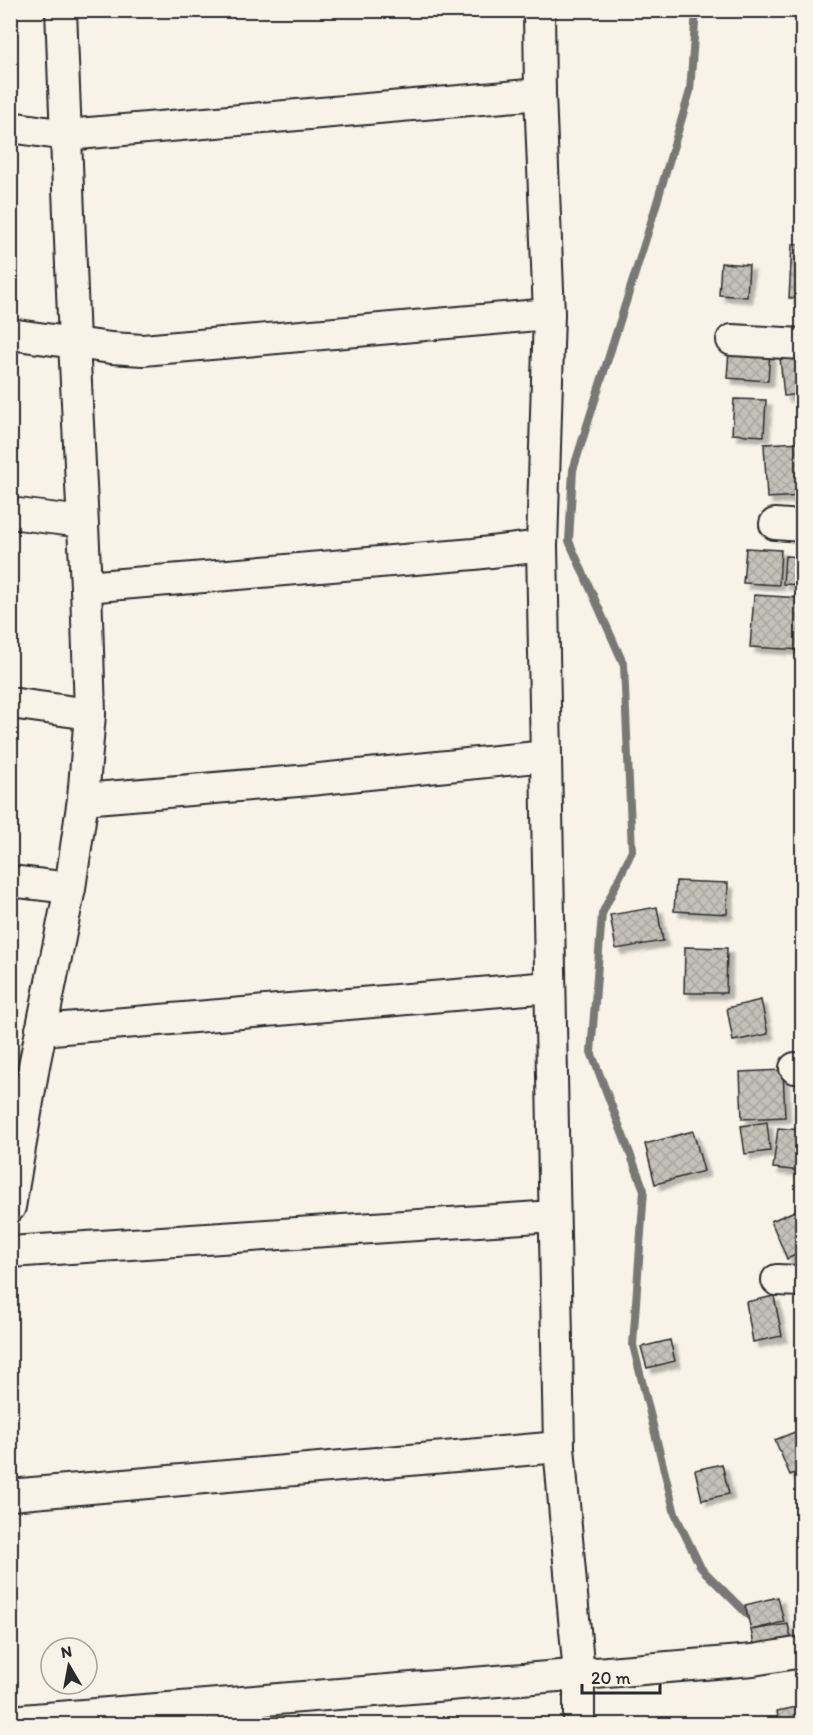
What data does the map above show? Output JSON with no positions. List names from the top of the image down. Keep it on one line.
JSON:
{"scale_bar":"20 m","north":"top"}
